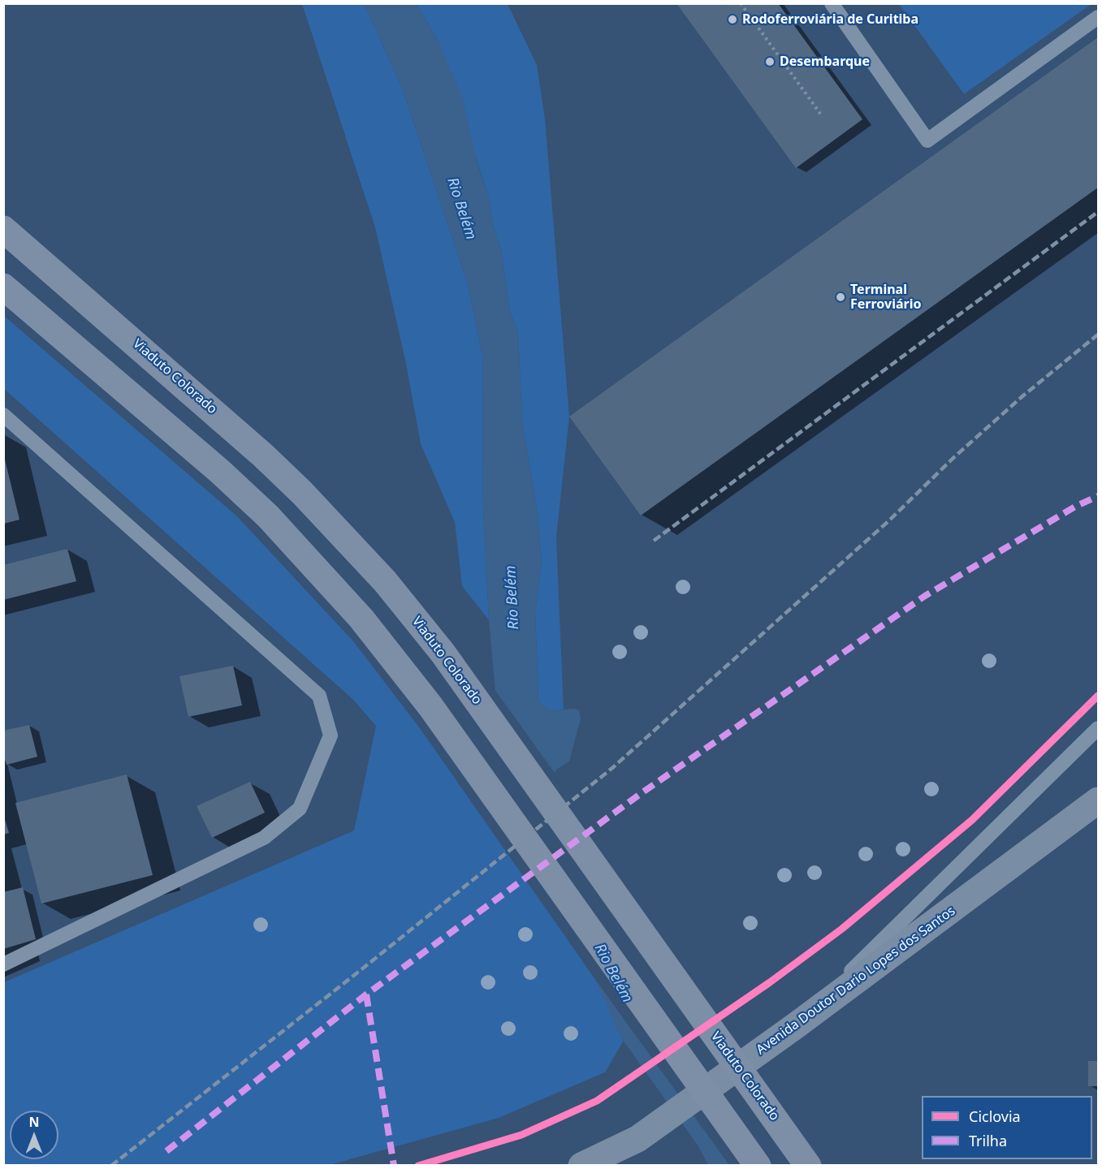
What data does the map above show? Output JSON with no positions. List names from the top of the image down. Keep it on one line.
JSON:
{"streets":{"main road":["Viaduto Colorado","Avenida Doutor Dario Lopes dos Santos"]},"water":["Rio Belém"],"places":["Rodoferroviária de Curitiba","Desembarque","Terminal Ferroviário"],"legend":["Ciclovia","Trilha"],"north":"top"}
